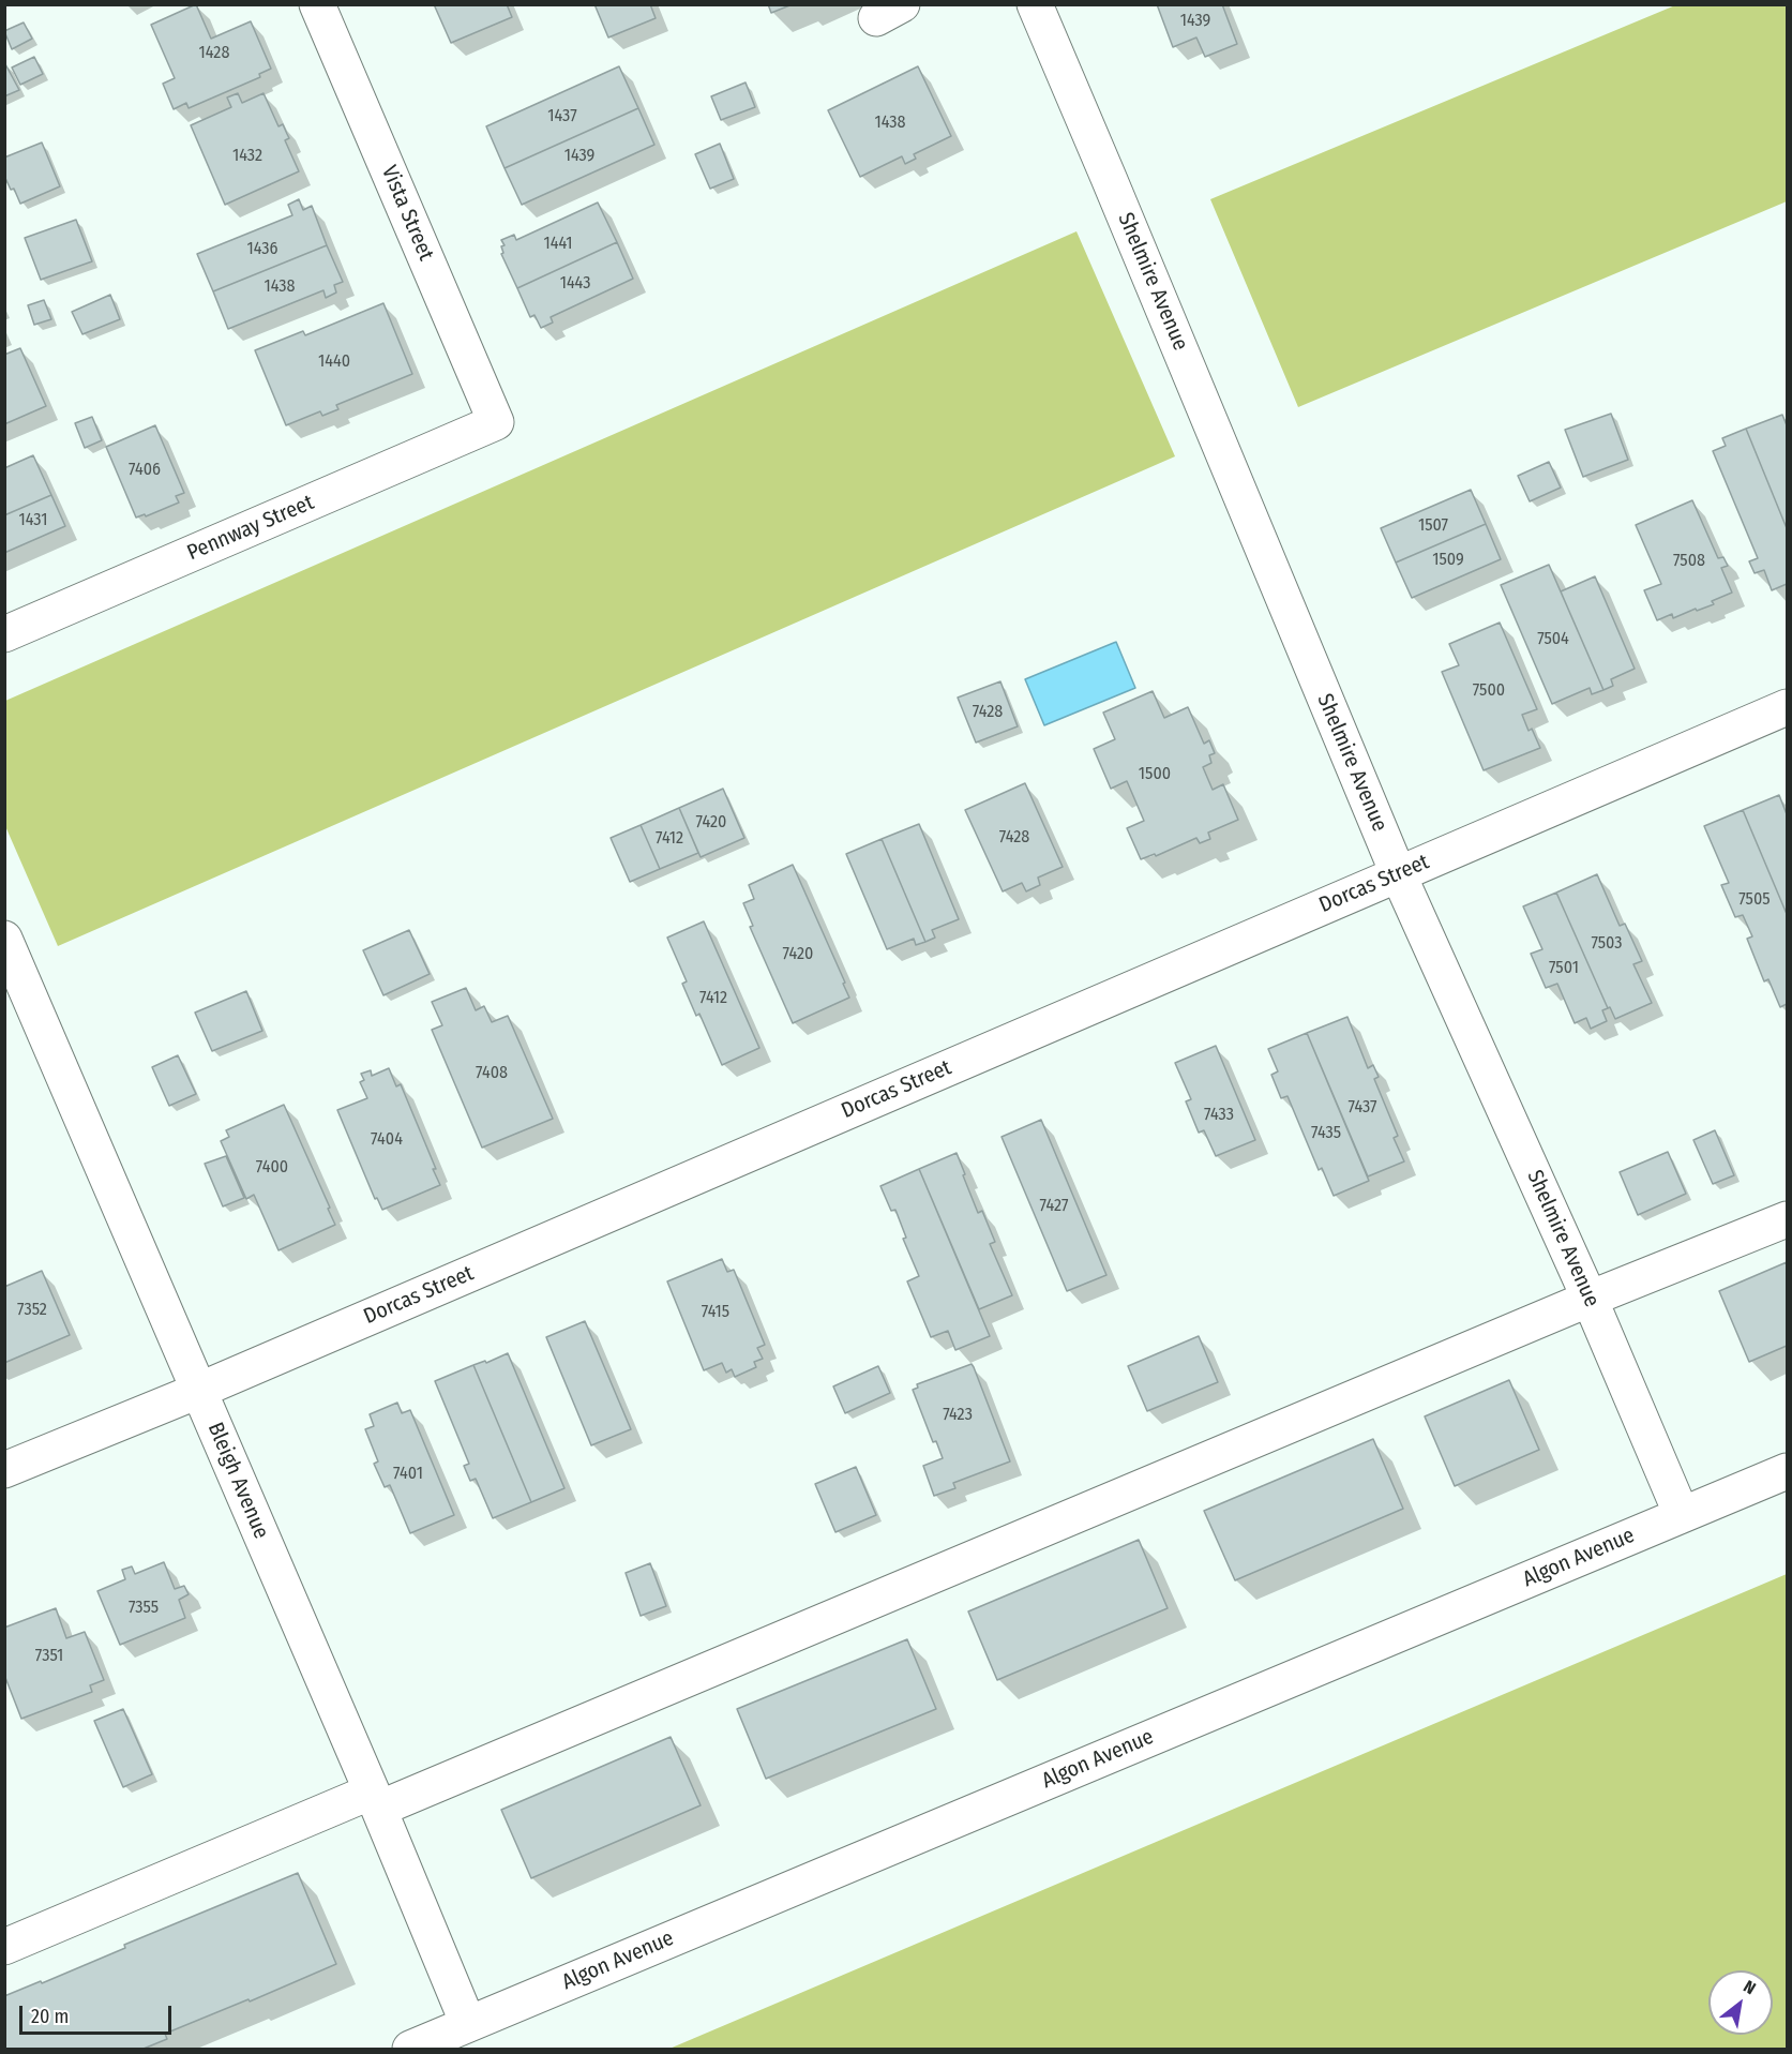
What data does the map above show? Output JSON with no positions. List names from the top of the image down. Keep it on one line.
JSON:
{"streets":{"street":["Vista Street","Shelmire Avenue","Pennway Street","Dorcas Street","Bleigh Avenue","Algon Avenue"]},"crossings":[["Vista Street","Pennway Street"],["Shelmire Avenue","Dorcas Street"],["Shelmire Avenue","Algon Avenue"],["Dorcas Street","Bleigh Avenue"],["Bleigh Avenue","Algon Avenue"]],"house_numbers":["1439","1428","1437","1438","1432","1439","1441","1436","1443","1438","1440","7406","1431","1507","1509","7508","7504","7500","7428","1500","7420","7428","7412","7505","7503","7420","7501","7412","7408","7437","7433","7435","7404","7400","7427","7352","7415","7423","7401","7355","7351"],"scale_bar":"20 m","north":"top right"}
